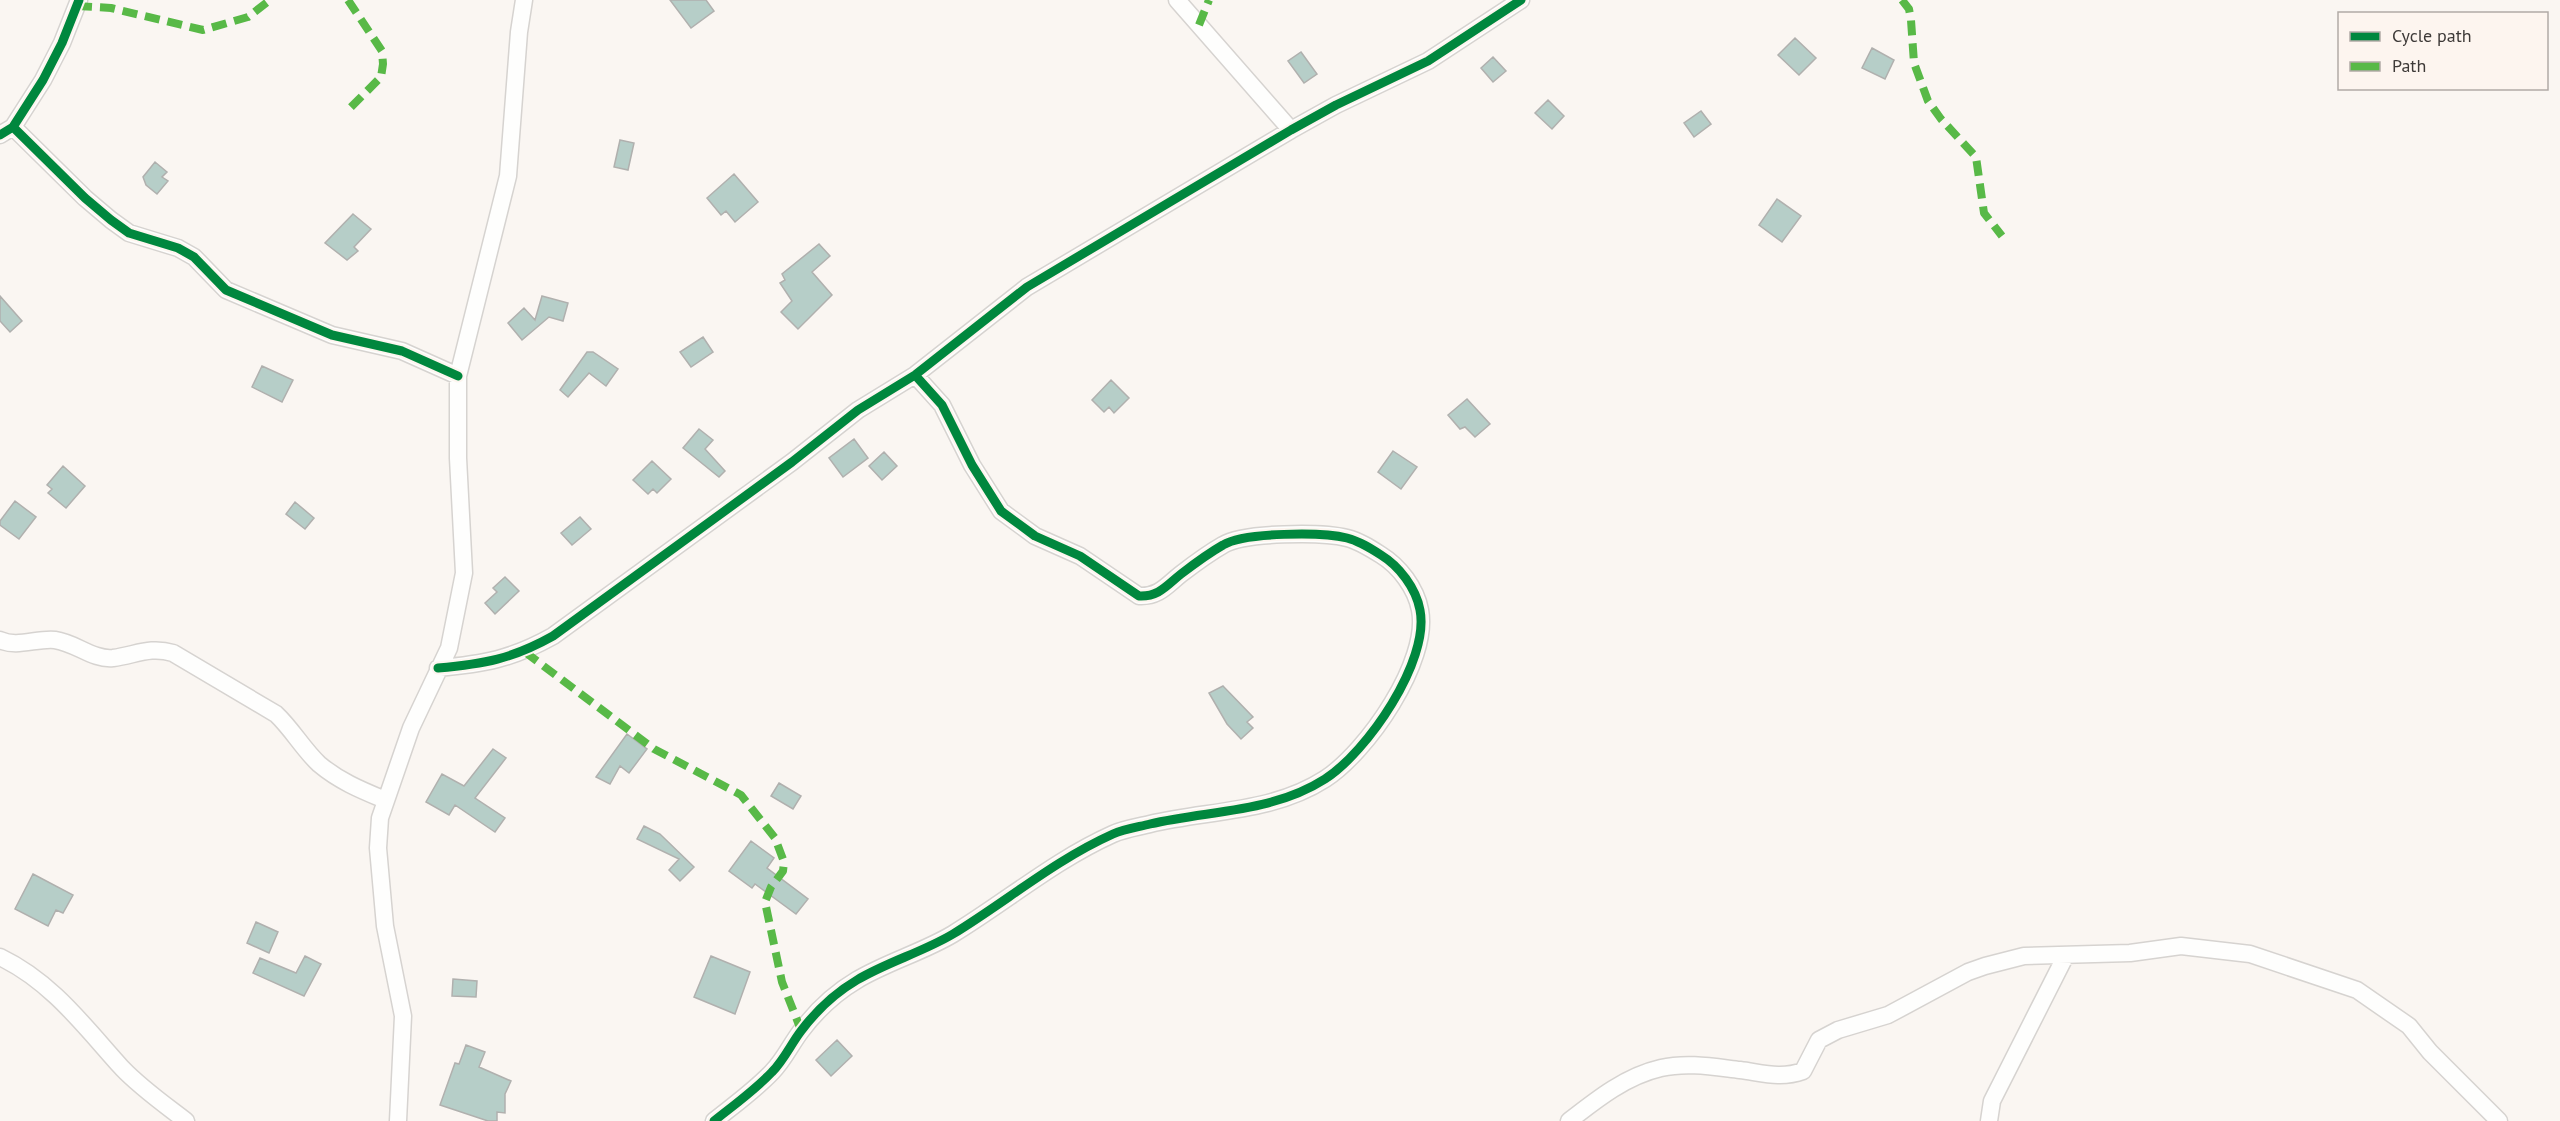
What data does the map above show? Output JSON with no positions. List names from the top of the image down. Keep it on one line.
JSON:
{"legend":["Cycle path","Path"]}
